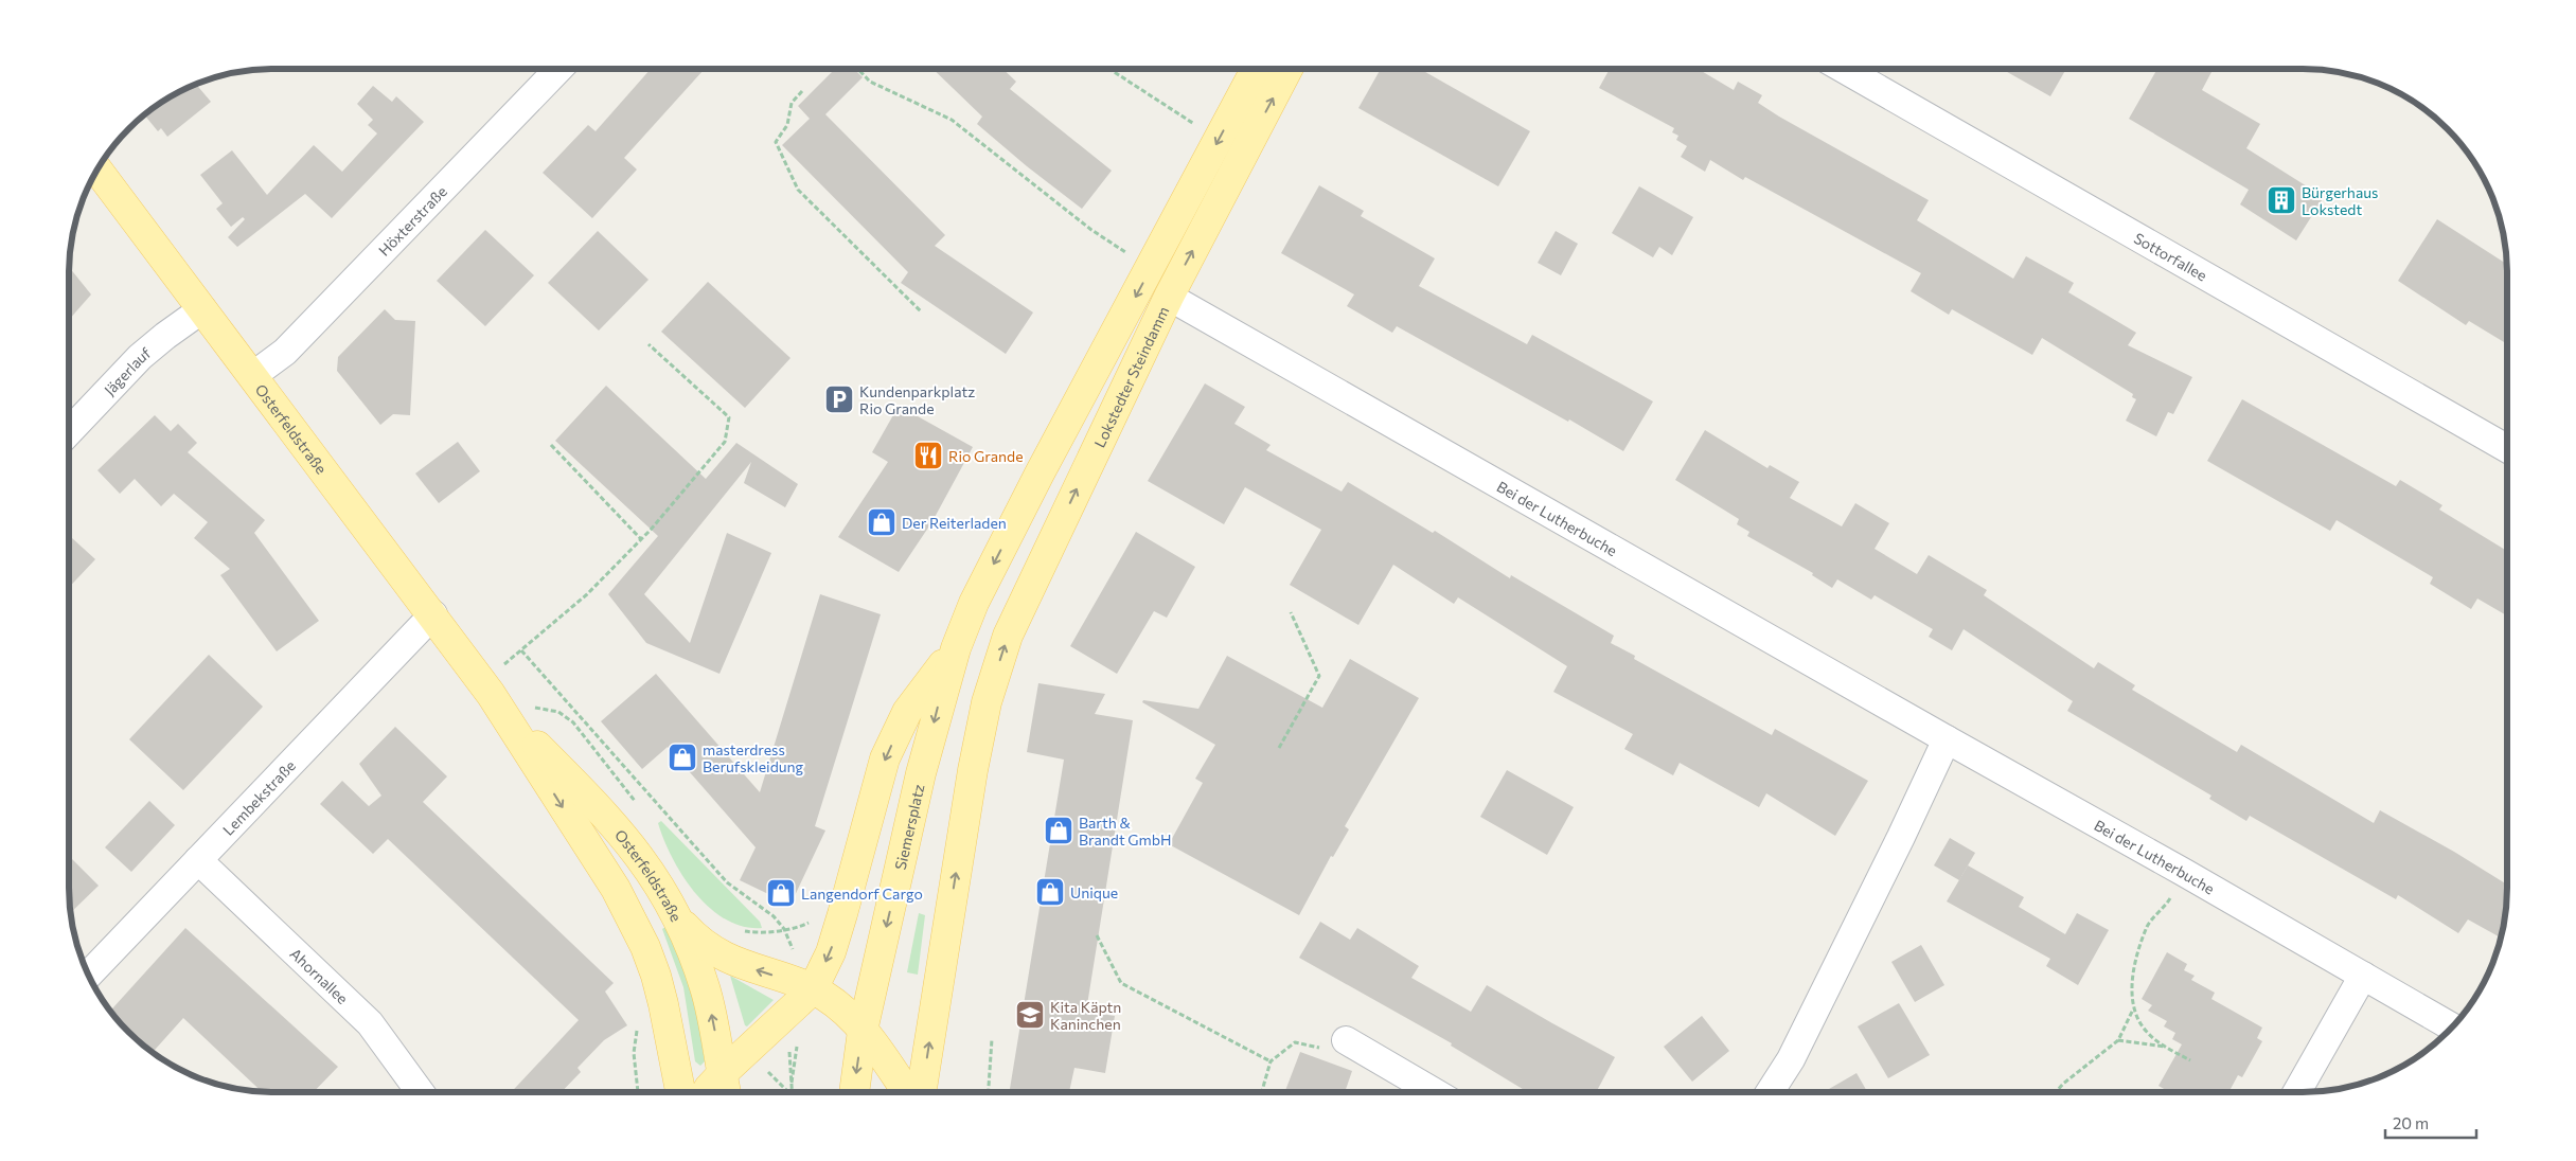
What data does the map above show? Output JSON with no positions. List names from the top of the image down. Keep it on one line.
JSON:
{"streets":{"main road":["Lokstedter Steindamm","Osterfeldstraße","Siemersplatz"],"street":["Höxterstraße","Sottorfallee","Jägerlauf","Bei der Lutherbuche","Lembekstraße","Ahornallee"]},"crossings":[["Höxterstraße","Osterfeldstraße"],["Jägerlauf","Osterfeldstraße"],["Lokstedter Steindamm","Bei der Lutherbuche"],["Lokstedter Steindamm","Siemersplatz"],["Osterfeldstraße","Lembekstraße"],["Lembekstraße","Ahornallee"]],"places":{"building":["Bürgerhaus Lokstedt"],"parking":["Kundenparkplatz Rio Grande"],"restaurant":["Rio Grande"],"shop":["Der Reiterladen","masterdress Berufskleidung","Barth & Brandt GmbH","Unique","Langendorf Cargo"],"school or university":["Kita Käptn Kaninchen"]},"scale_bar":"20 m"}
